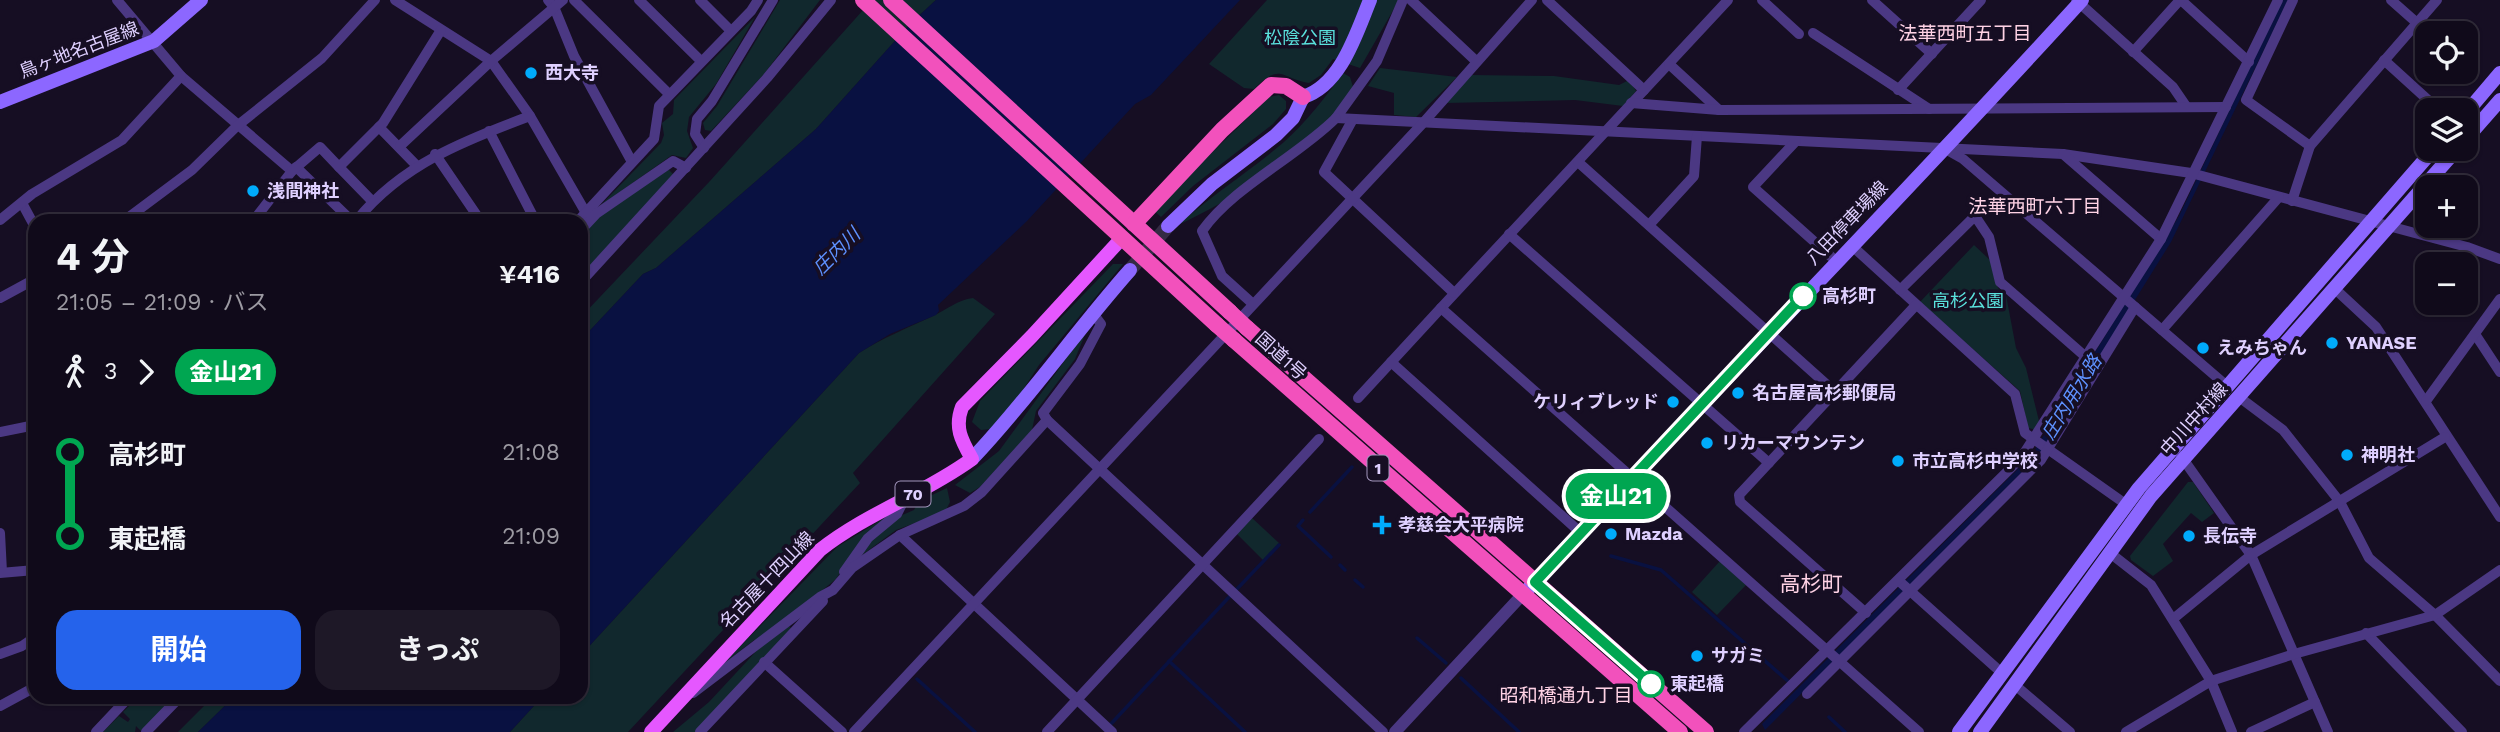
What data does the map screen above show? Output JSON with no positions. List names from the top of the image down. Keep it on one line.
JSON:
{"streets":{"highway":["国道1号","1"],"main road":["鳥ヶ地名古屋線","八田停車場線","中川中村線","70","名古屋十四山線"]},"crossings":[["八田停車場線","国道1号"]],"districts":["法華西町五丁目","法華西町六丁目","高杉町","昭和橋通九丁目"],"water":["庄内川","庄内用水路"],"parks":["松陰公園","高杉公園"],"places":{"other":["西大寺","浅間神社","高杉町","YANASE","えみちゃん","名古屋高杉郵便局","ケリィブレッド","リカーマウンテン","神明社","市立高杉中学校","Mazda","長伝寺","サガミ","東起橋"],"health":["孝慈会大平病院"]},"lines":["bus line 金山21"],"page":{"on_map":"金山21","map_buttons":["+","−"],"heading":["4 分","21:05 – 21:09 · バス","¥416"],"legs":["3","金山21"],"list":[{"name":"高杉町","value":"21:08"},{"name":"東起橋","value":"21:09"}],"buttons":["開始","きっぷ"]}}
